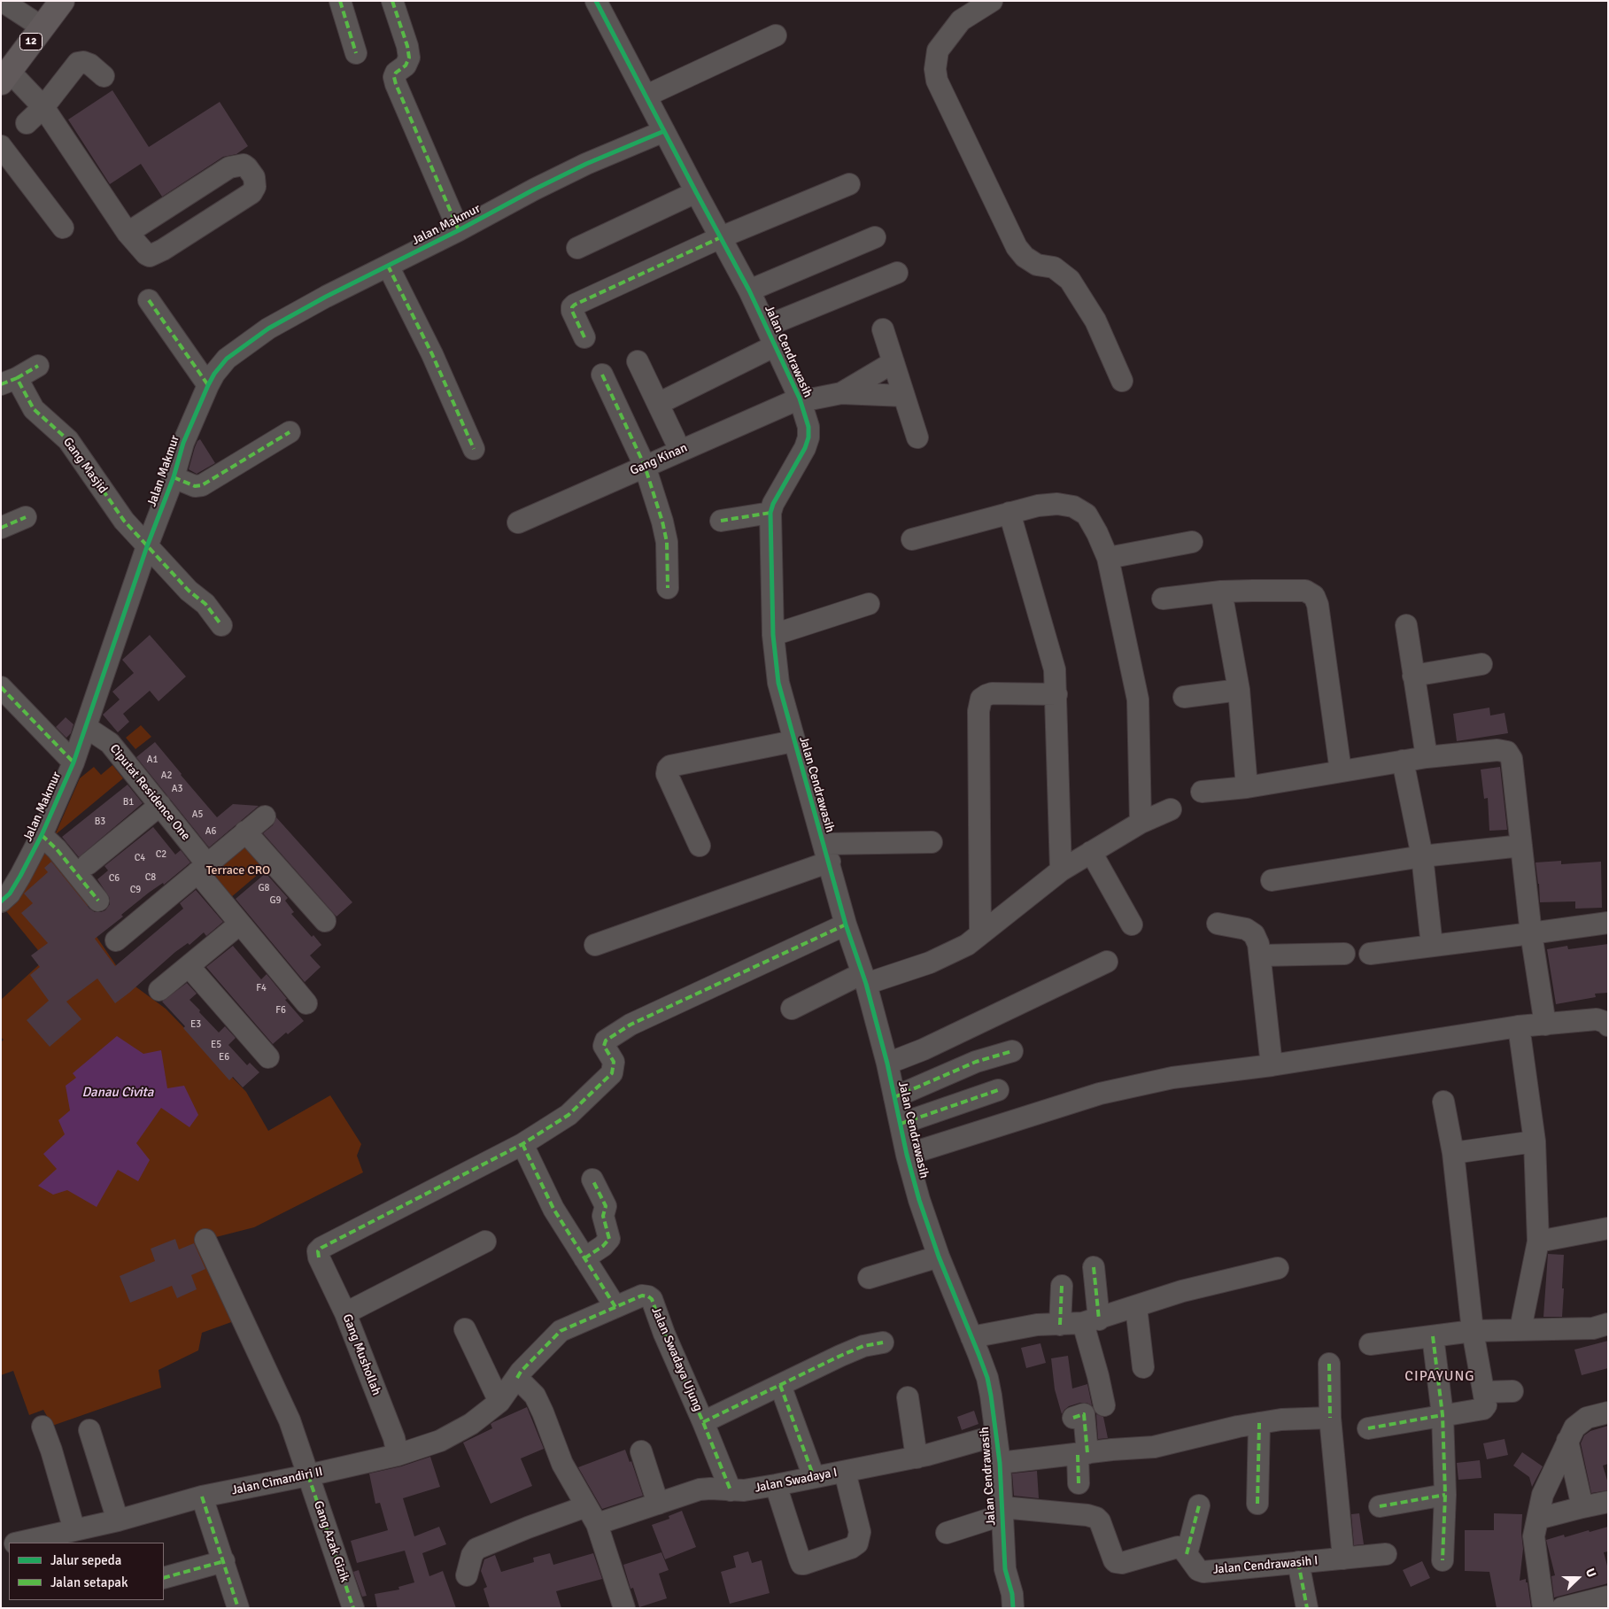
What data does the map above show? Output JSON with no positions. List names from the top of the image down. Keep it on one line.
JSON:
{"streets":{"highway":["12"],"street":["Jalan Makmur","Jalan Cendrawasih","Gang Kinan","Gang Masjid","Ciputat Residence One","Gang Mushollah","Jalan Swadaya Ujung","Jalan Swadaya I","Jalan Cimandiri II","Gang Azak Gizik","Jalan Cendrawasih I"]},"crossings":[["Jalan Makmur","Jalan Cendrawasih"],["Jalan Makmur","Gang Masjid"],["Jalan Makmur","Ciputat Residence One"],["Jalan Cendrawasih","Gang Kinan"],["Jalan Cendrawasih","Jalan Swadaya I"],["Gang Mushollah","Jalan Cimandiri II"],["Jalan Swadaya Ujung","Jalan Swadaya I"],["Jalan Swadaya Ujung","Jalan Cimandiri II"],["Jalan Cimandiri II","Gang Azak Gizik"]],"districts":["CIPAYUNG"],"water":["Danau Civita"],"parks":["Terrace CRO"],"house_numbers":["A1","A2","A3","B1","A5","B3","A6","C2","C4","C8","C6","G8","C9","G9","F4","F6","E3","E5","E6"],"legend":["Jalur sepeda","Jalan setapak"],"north":"right"}
